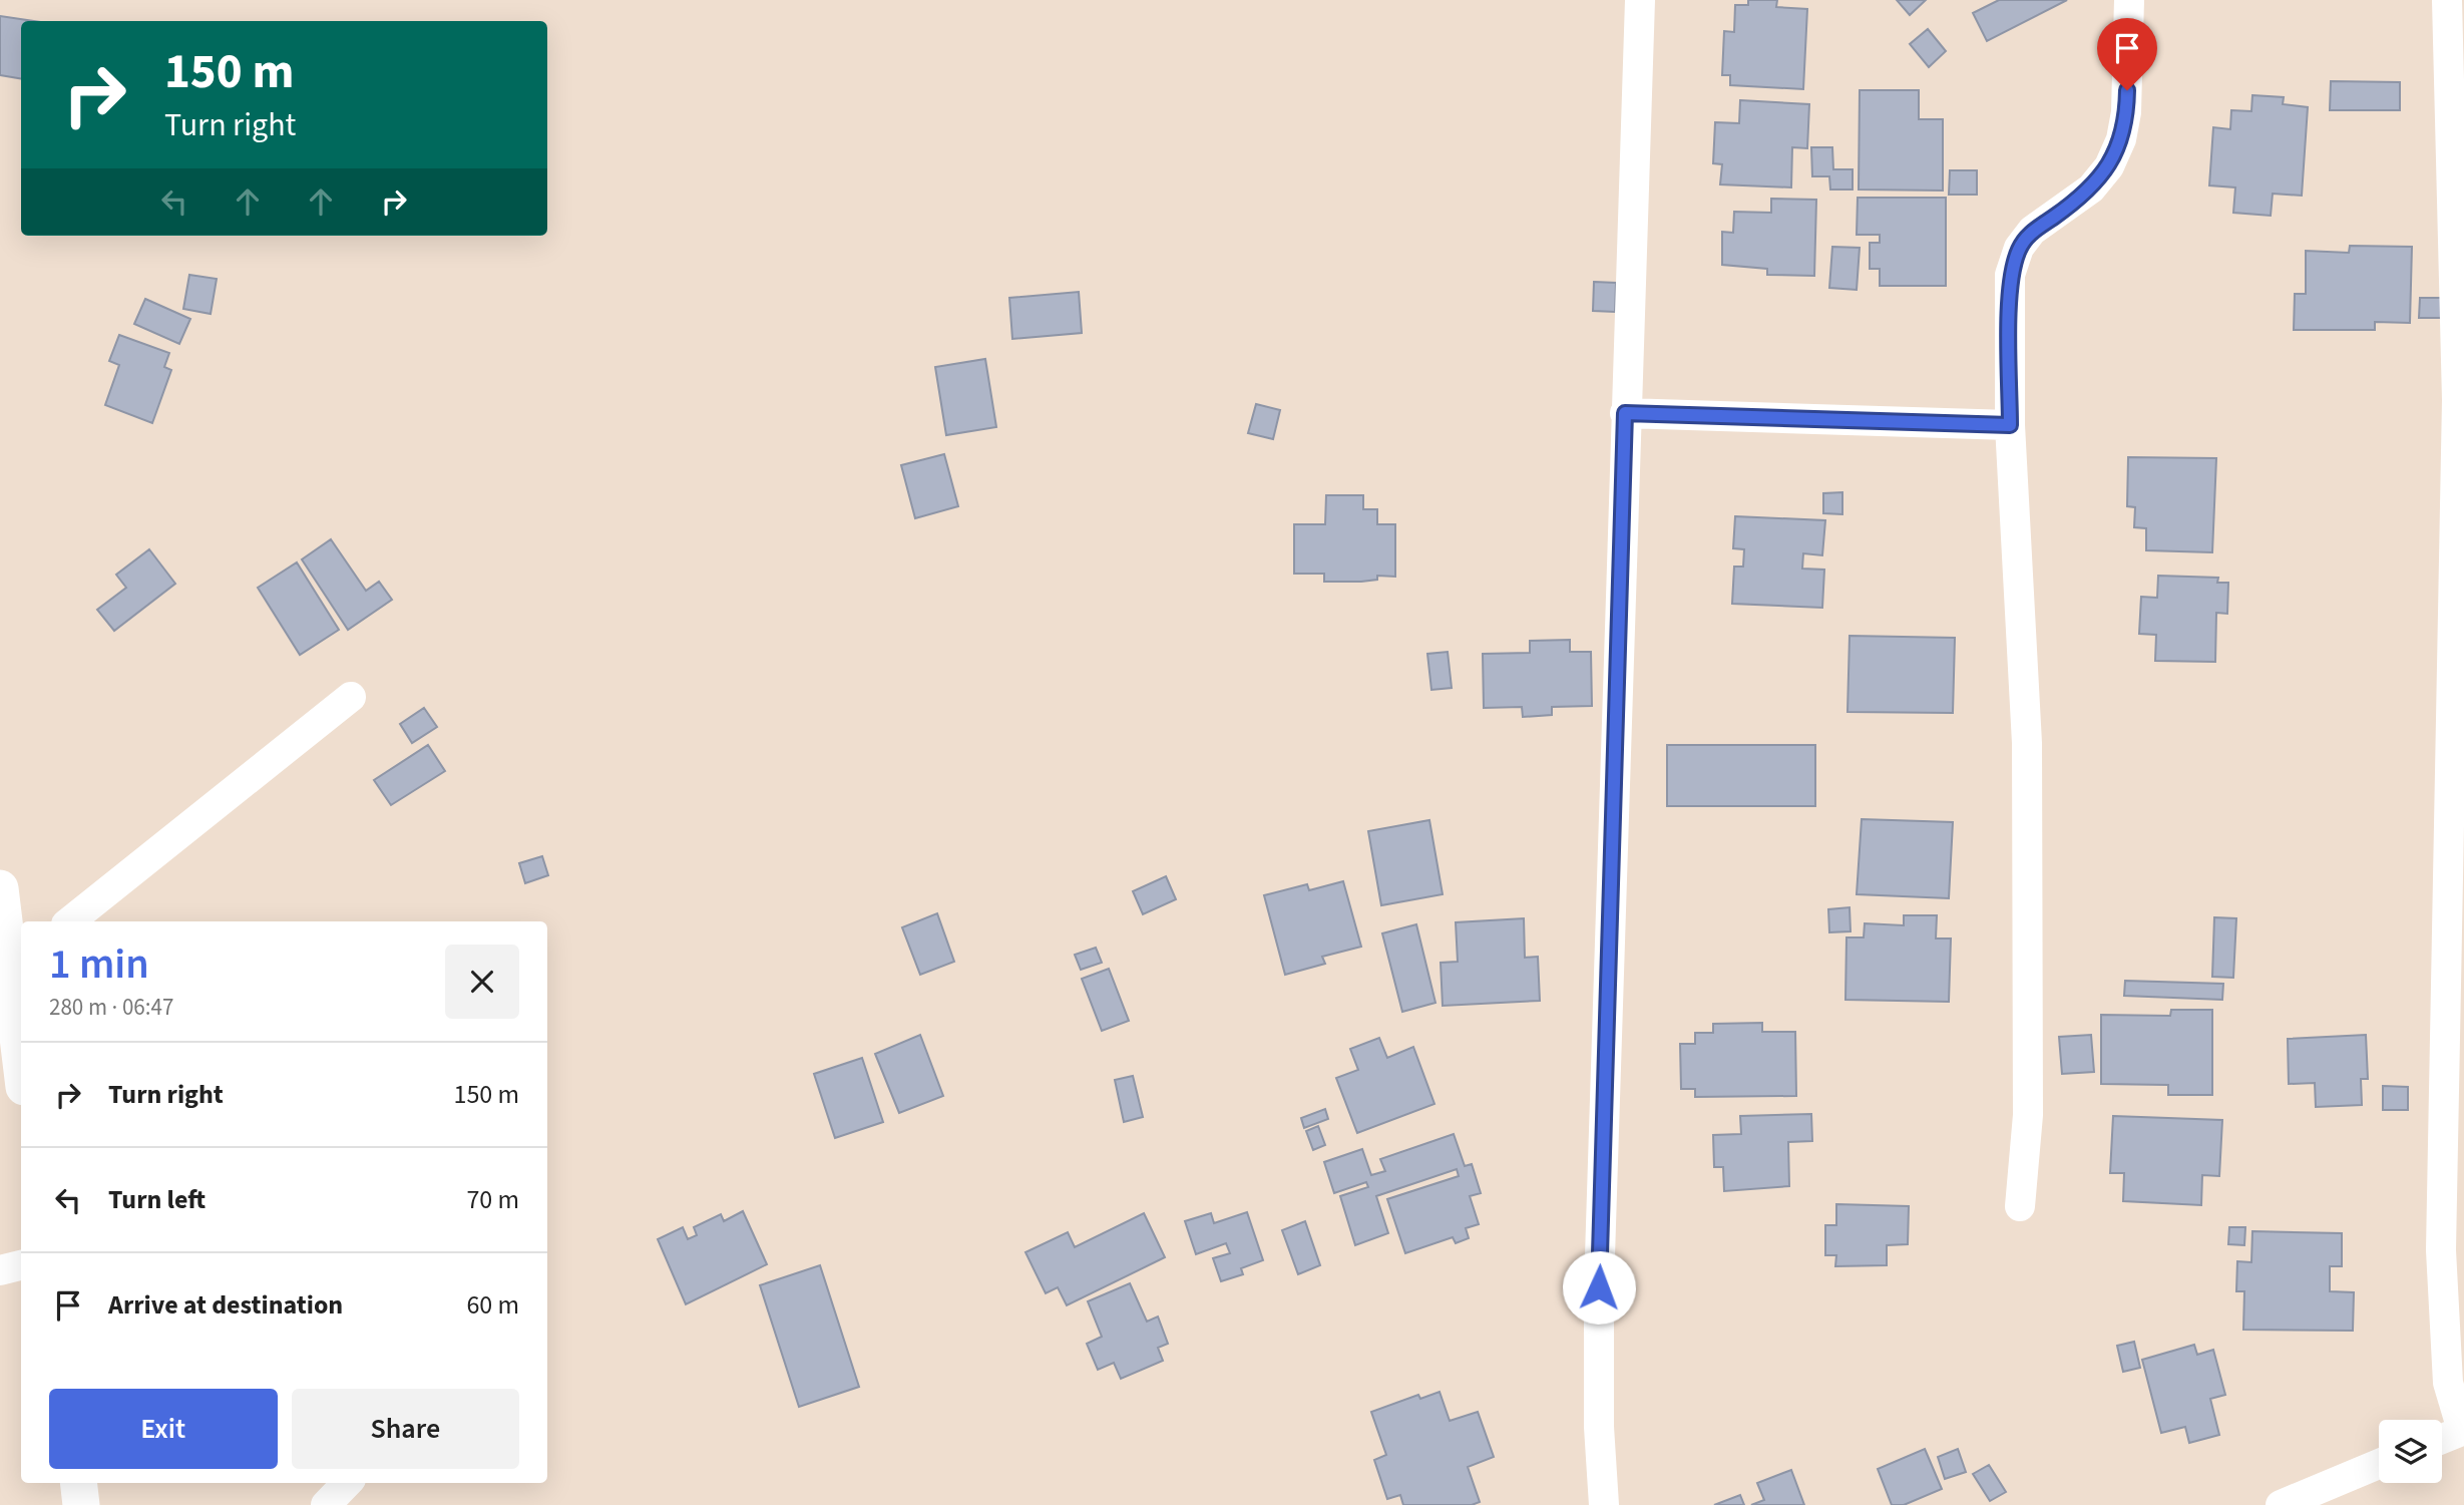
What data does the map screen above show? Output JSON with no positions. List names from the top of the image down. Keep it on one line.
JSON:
{"page":{"turn":["150 m","Turn right"],"heading":["1 min","280 m · 06:47"],"list":[{"name":"Turn right","value":"150 m"},{"name":"Turn left","value":"70 m"},{"name":"Arrive at destination","value":"60 m"}],"buttons":["Exit","Share"]}}
